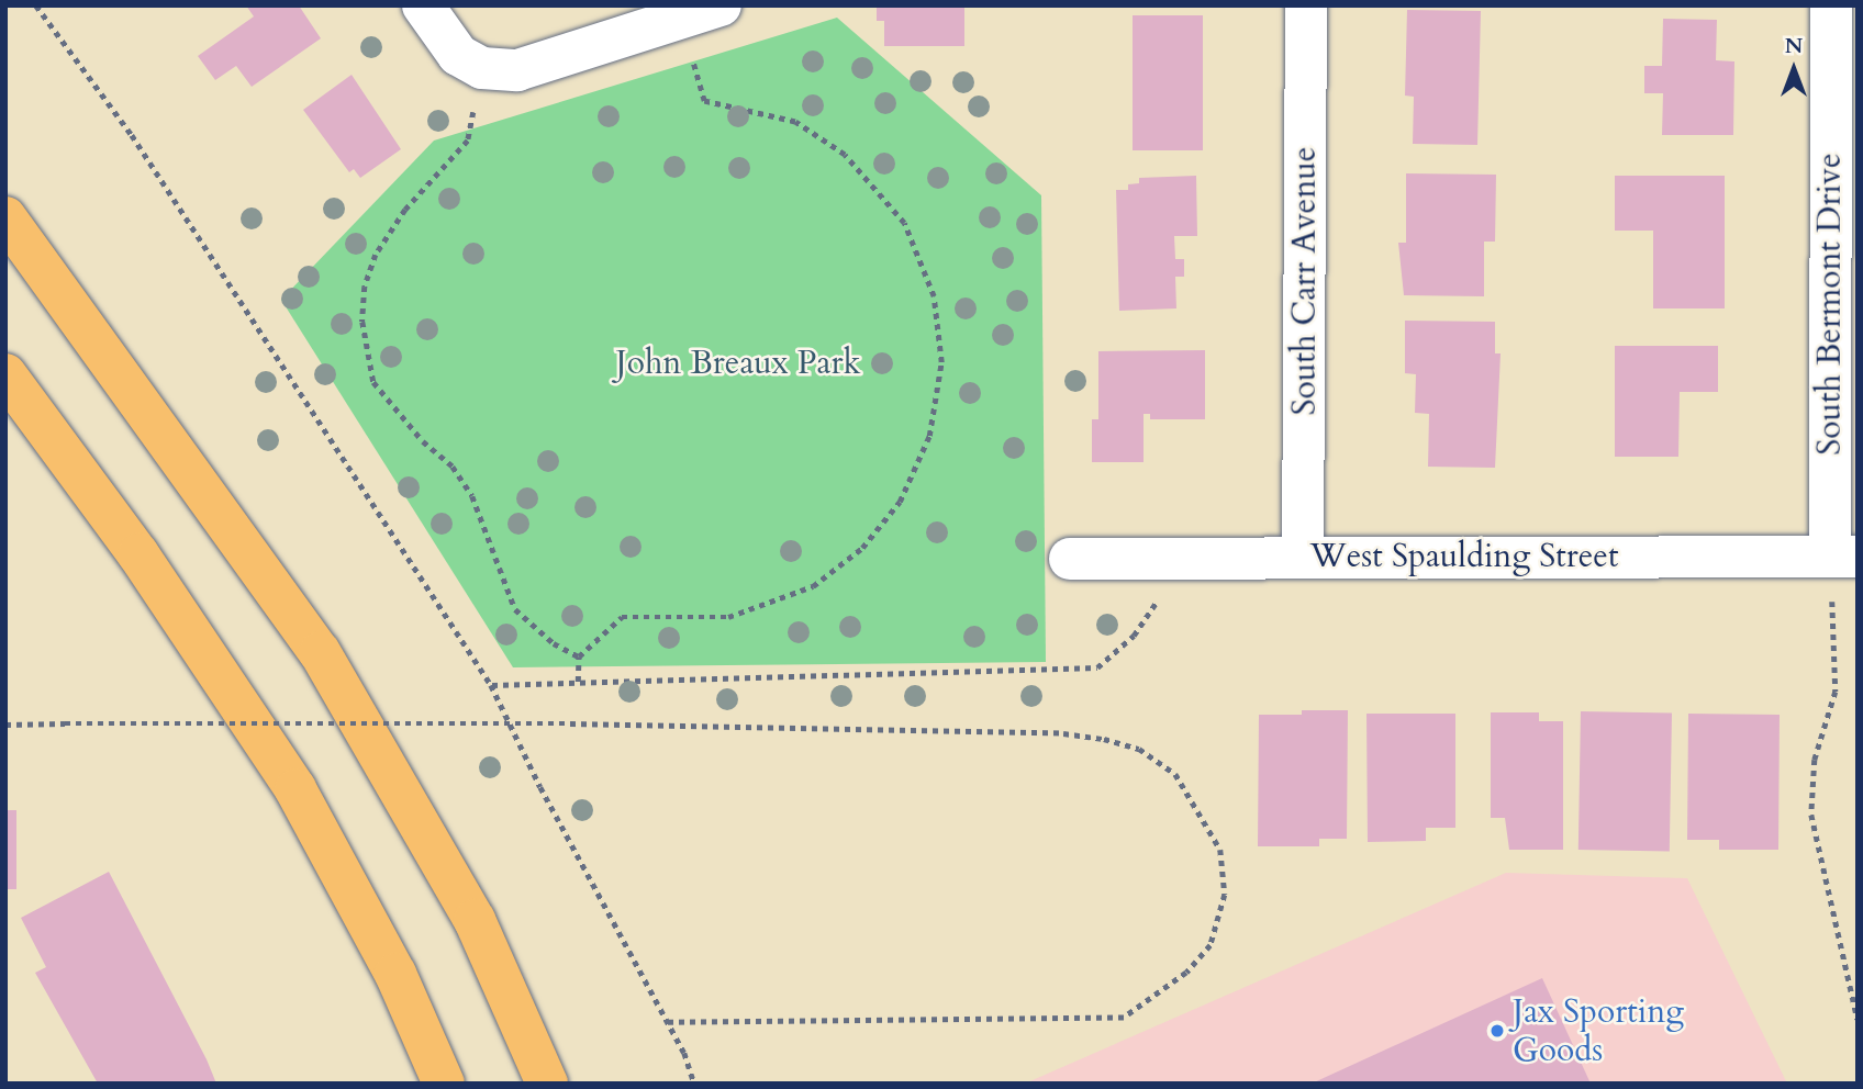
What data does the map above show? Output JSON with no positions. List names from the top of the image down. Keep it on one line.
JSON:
{"streets":{"street":["South Carr Avenue","South Bermont Drive","West Spaulding Street"]},"crossings":[["South Carr Avenue","West Spaulding Street"],["South Bermont Drive","West Spaulding Street"]],"parks":["John Breaux Park"],"places":["Jax Sporting Goods"],"north":"top"}
